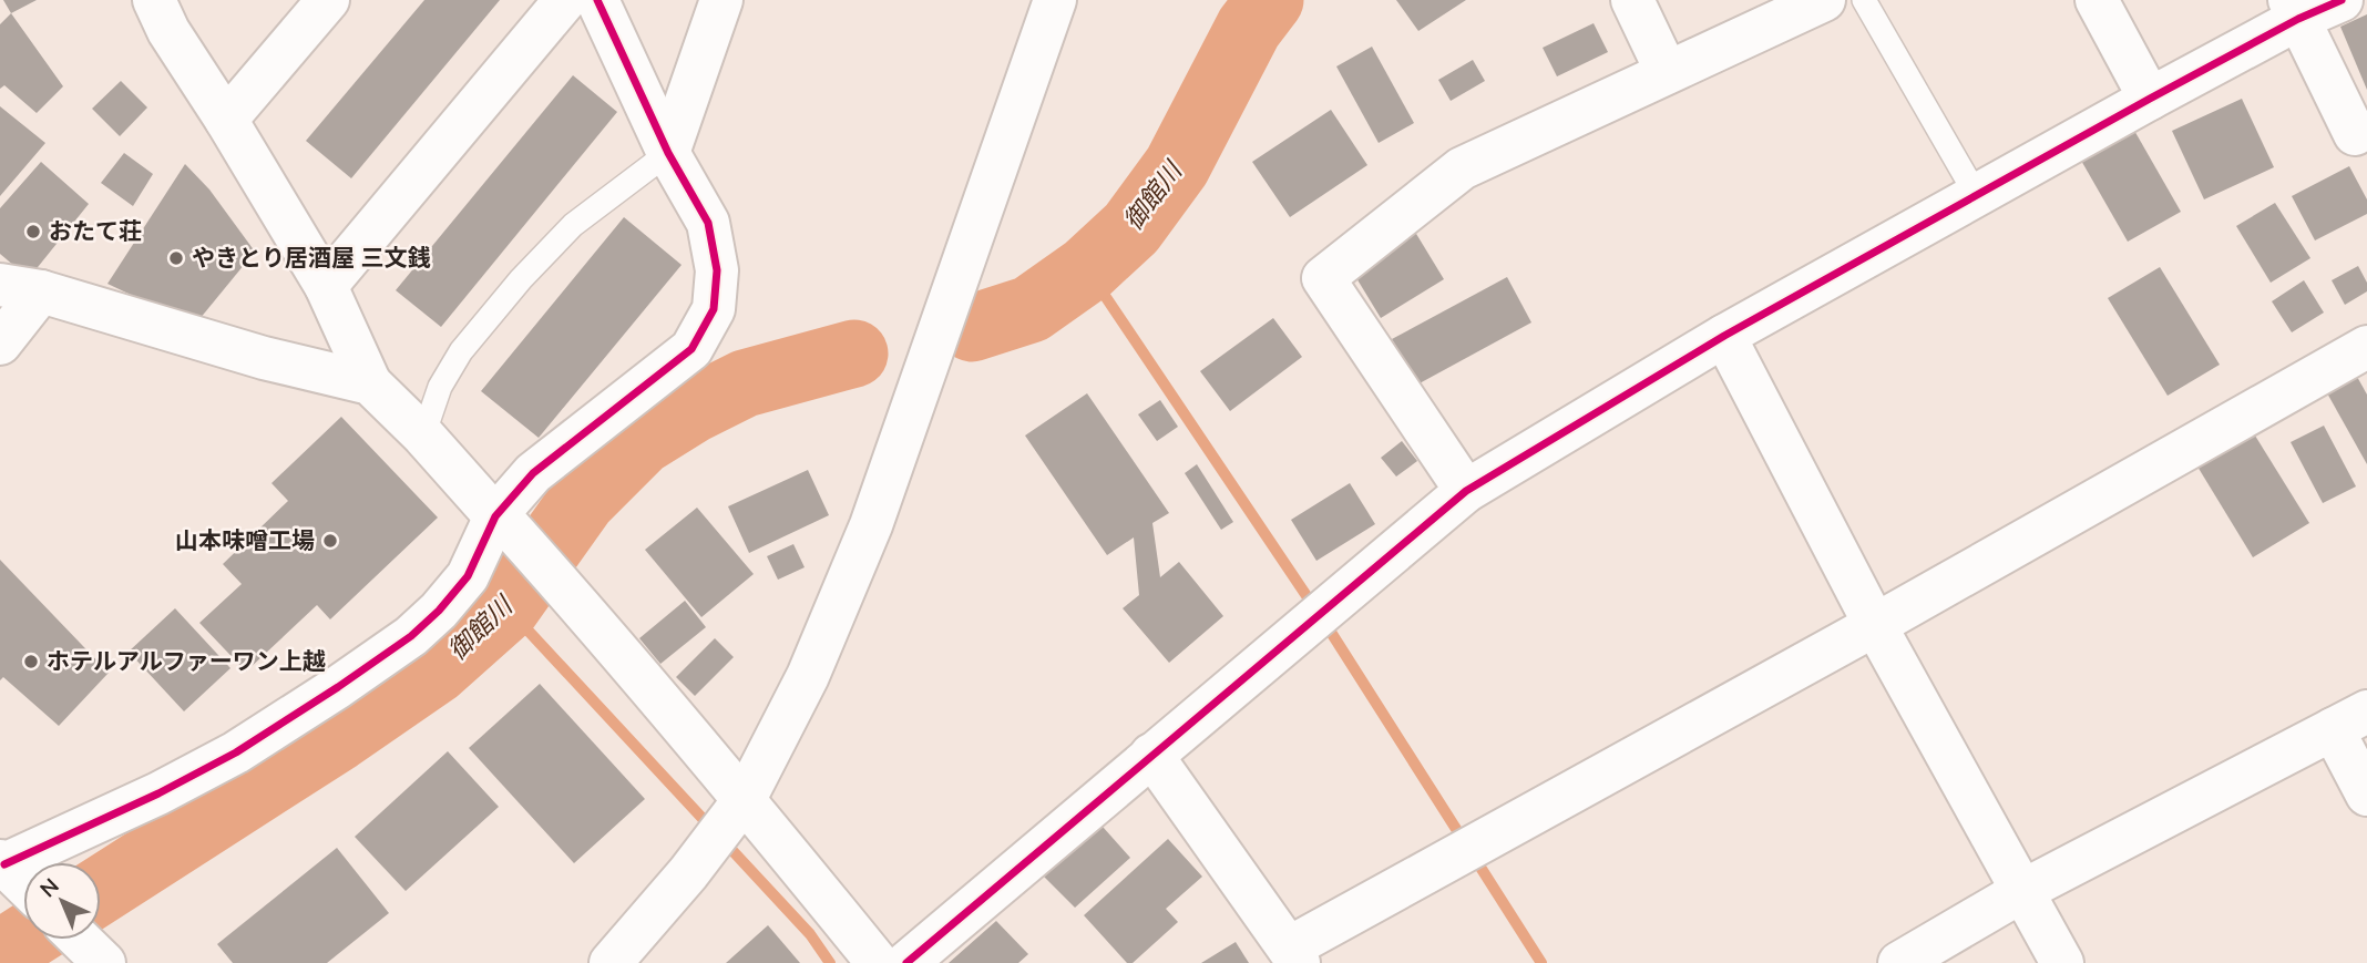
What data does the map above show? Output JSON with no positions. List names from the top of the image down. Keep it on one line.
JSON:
{"water":["御館川"],"places":["おたて荘","やきとり居酒屋 三文銭","山本味噌工場","ホテルアルファーワン上越"],"north":"top left"}
